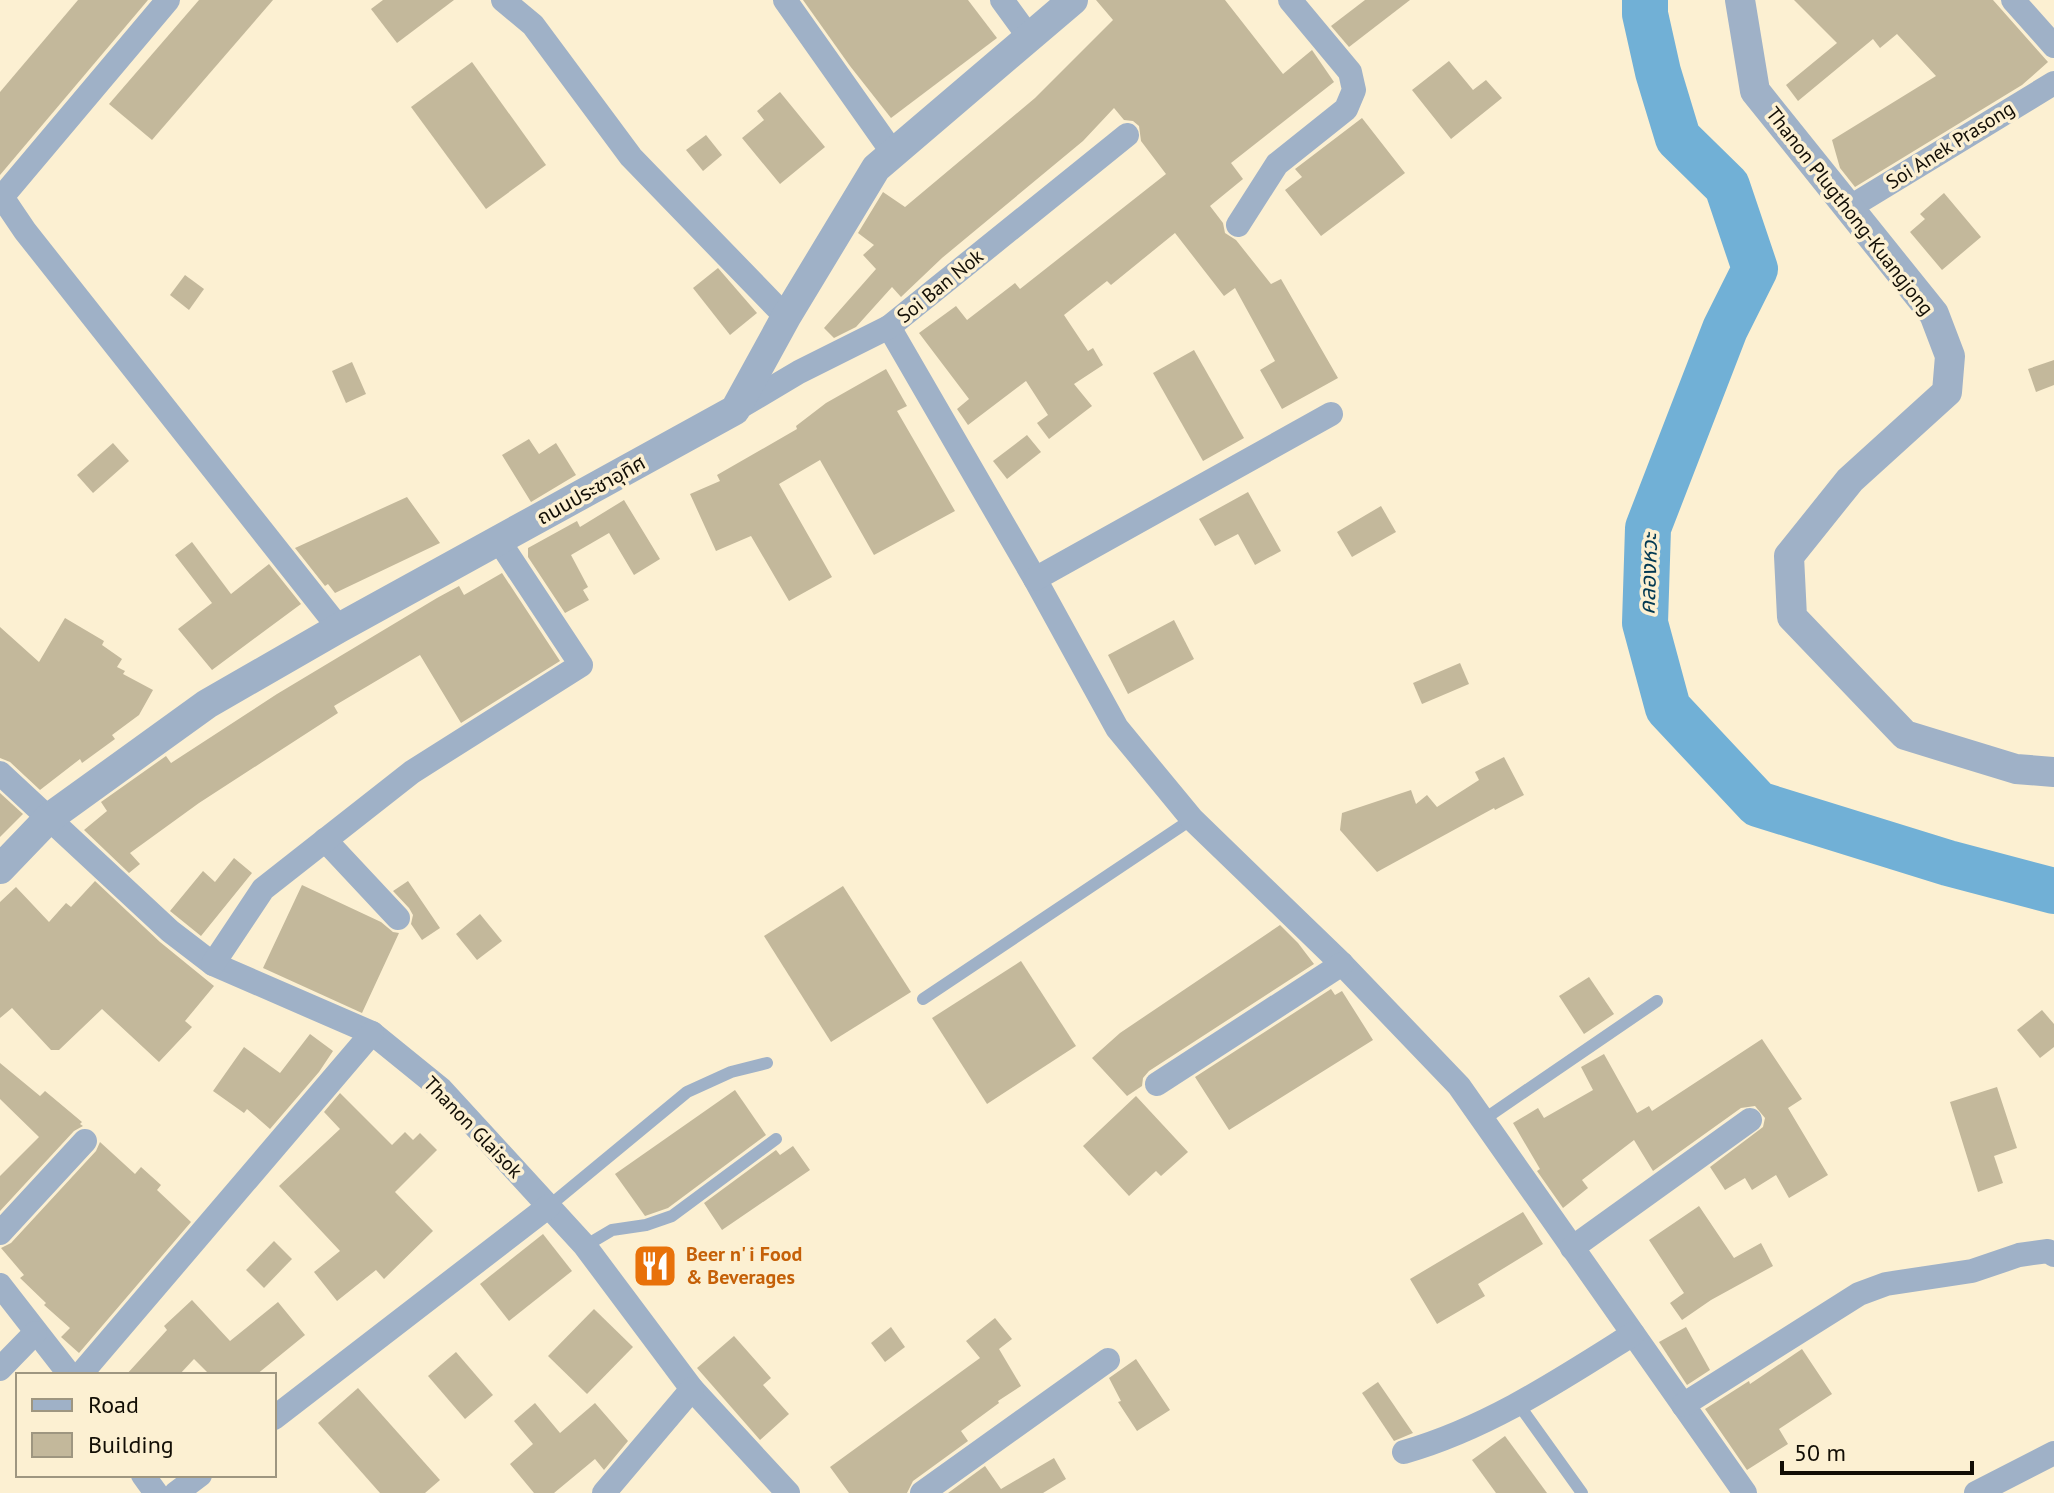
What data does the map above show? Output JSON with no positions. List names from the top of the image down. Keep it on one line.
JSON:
{"streets":{"street":["Soi Anek Prasong","Thanon Plugthong-Kuangjong","Soi Ban Nok","ถนนประชาอุทิศ","Thanon Glaisok"]},"crossings":[["Soi Anek Prasong","Thanon Plugthong-Kuangjong"],["Soi Ban Nok","ถนนประชาอุทิศ"],["ถนนประชาอุทิศ","Thanon Glaisok"]],"water":["คลองหวะ"],"places":{"restaurant":["Beer n' i Food & Beverages"]},"legend":["Road","Building"],"scale_bar":"50 m"}
